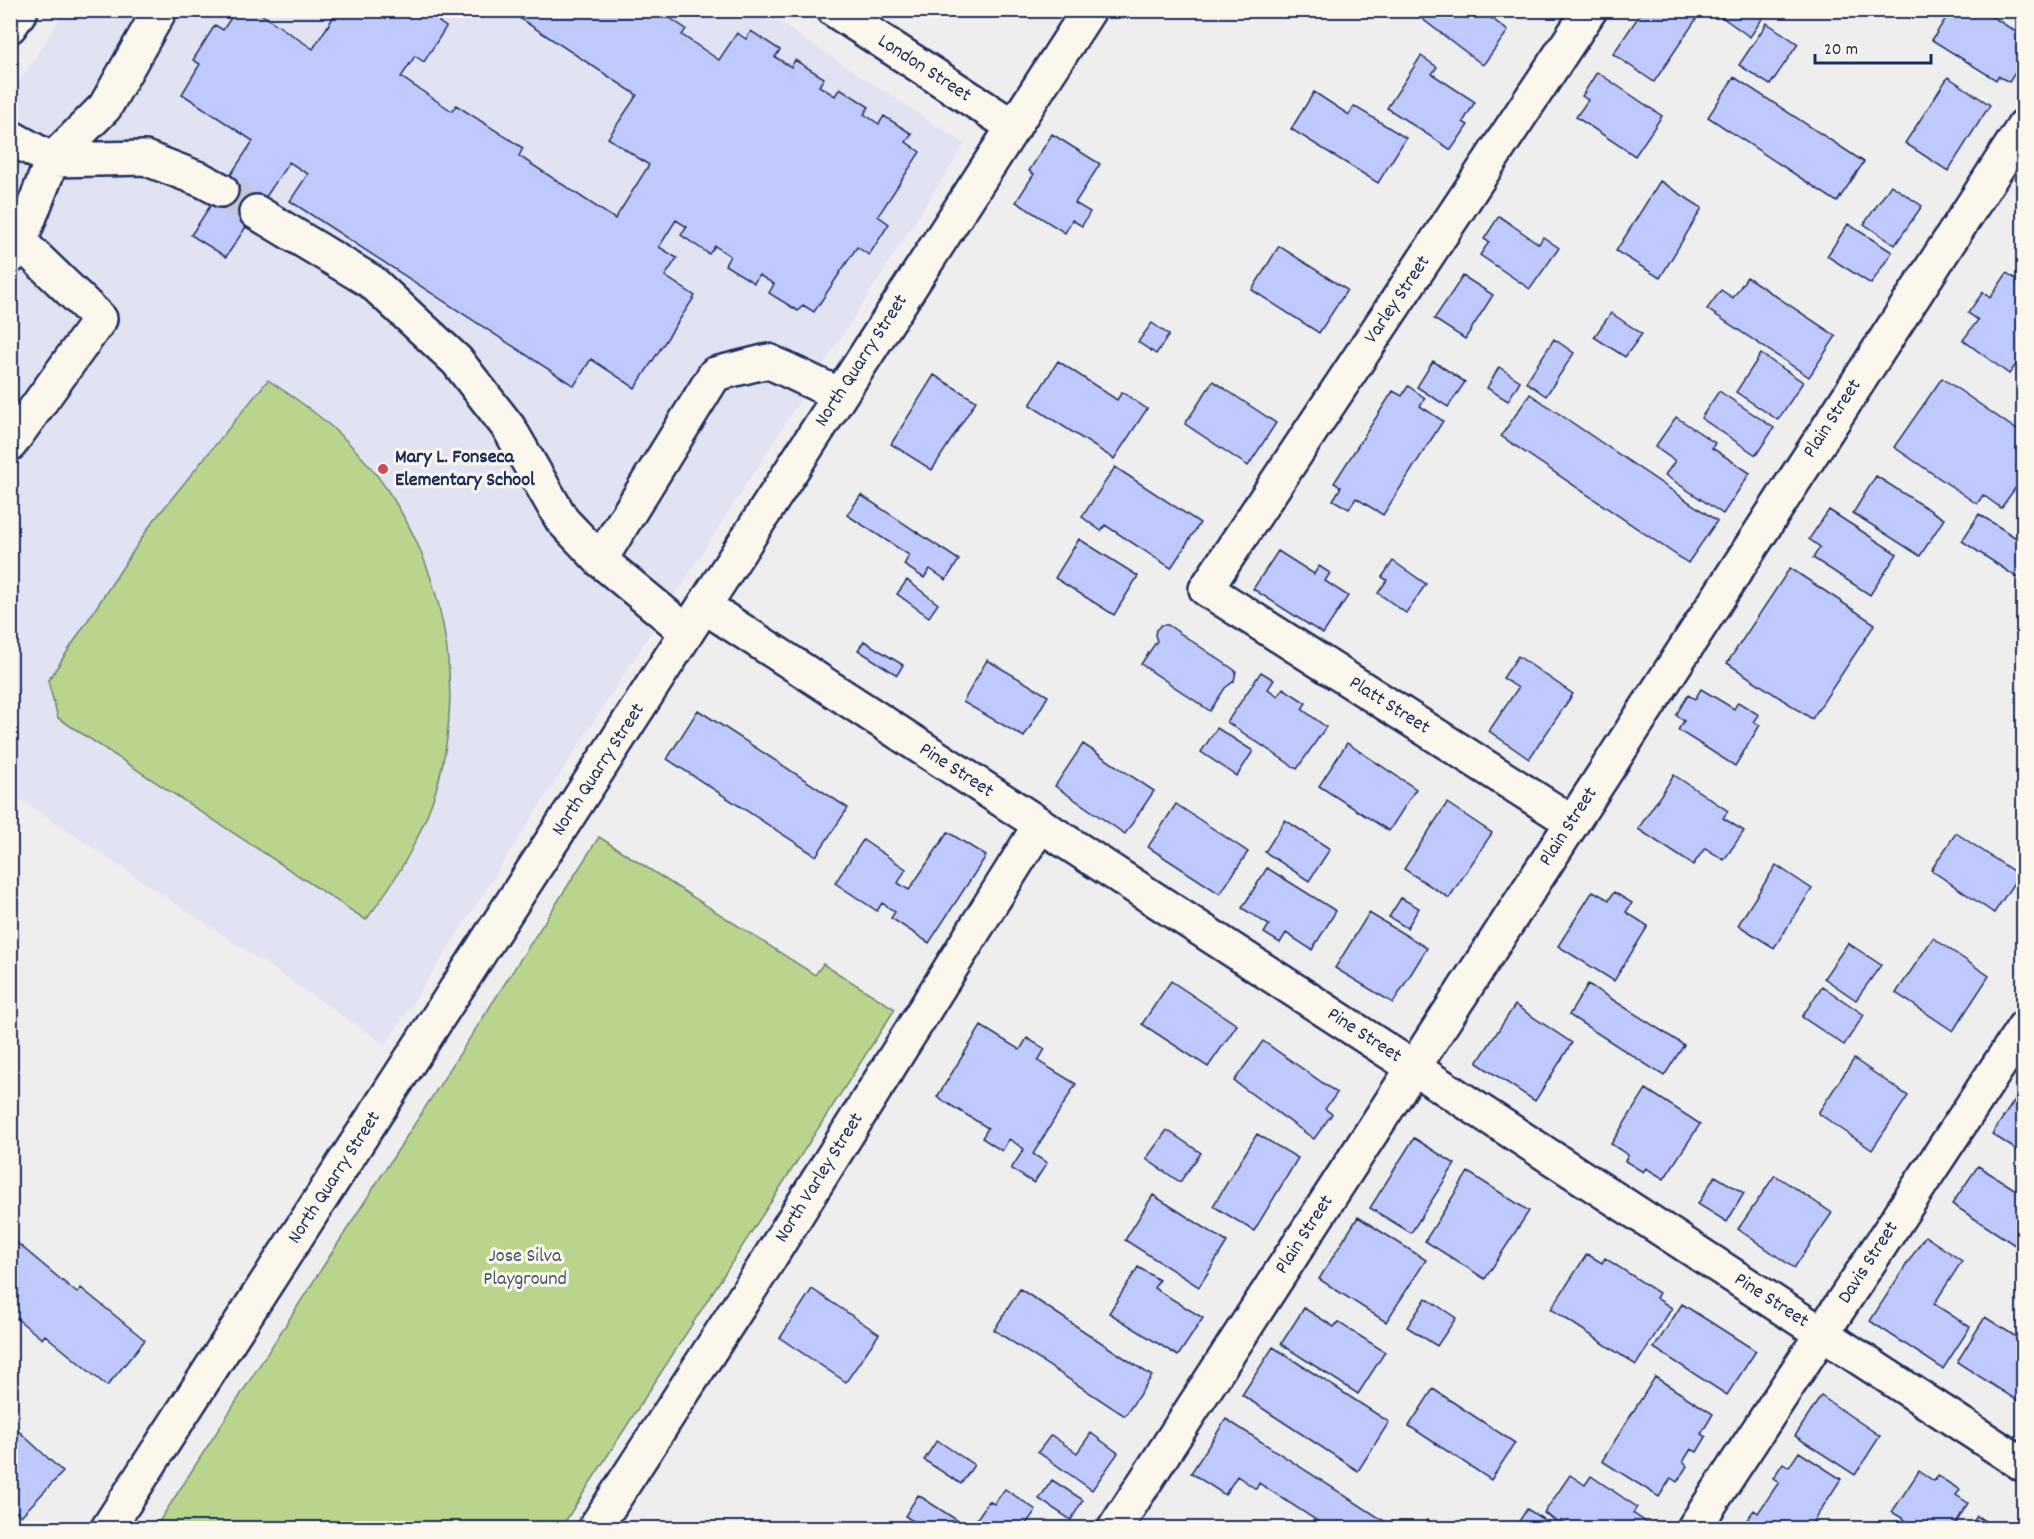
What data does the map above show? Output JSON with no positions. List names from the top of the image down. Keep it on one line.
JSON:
{"streets":{"street":["London Street","Varley Street","North Quarry Street","Plain Street","Platt Street","Pine Street","North Varley Street","Davis Street"]},"crossings":[["London Street","North Quarry Street"],["Varley Street","Platt Street"],["North Quarry Street","Pine Street"],["Plain Street","Platt Street"],["Plain Street","Pine Street"],["Pine Street","North Varley Street"],["Pine Street","Davis Street"]],"parks":["Jose Silva Playground"],"places":["Mary L. Fonseca Elementary School"],"scale_bar":"20 m"}
